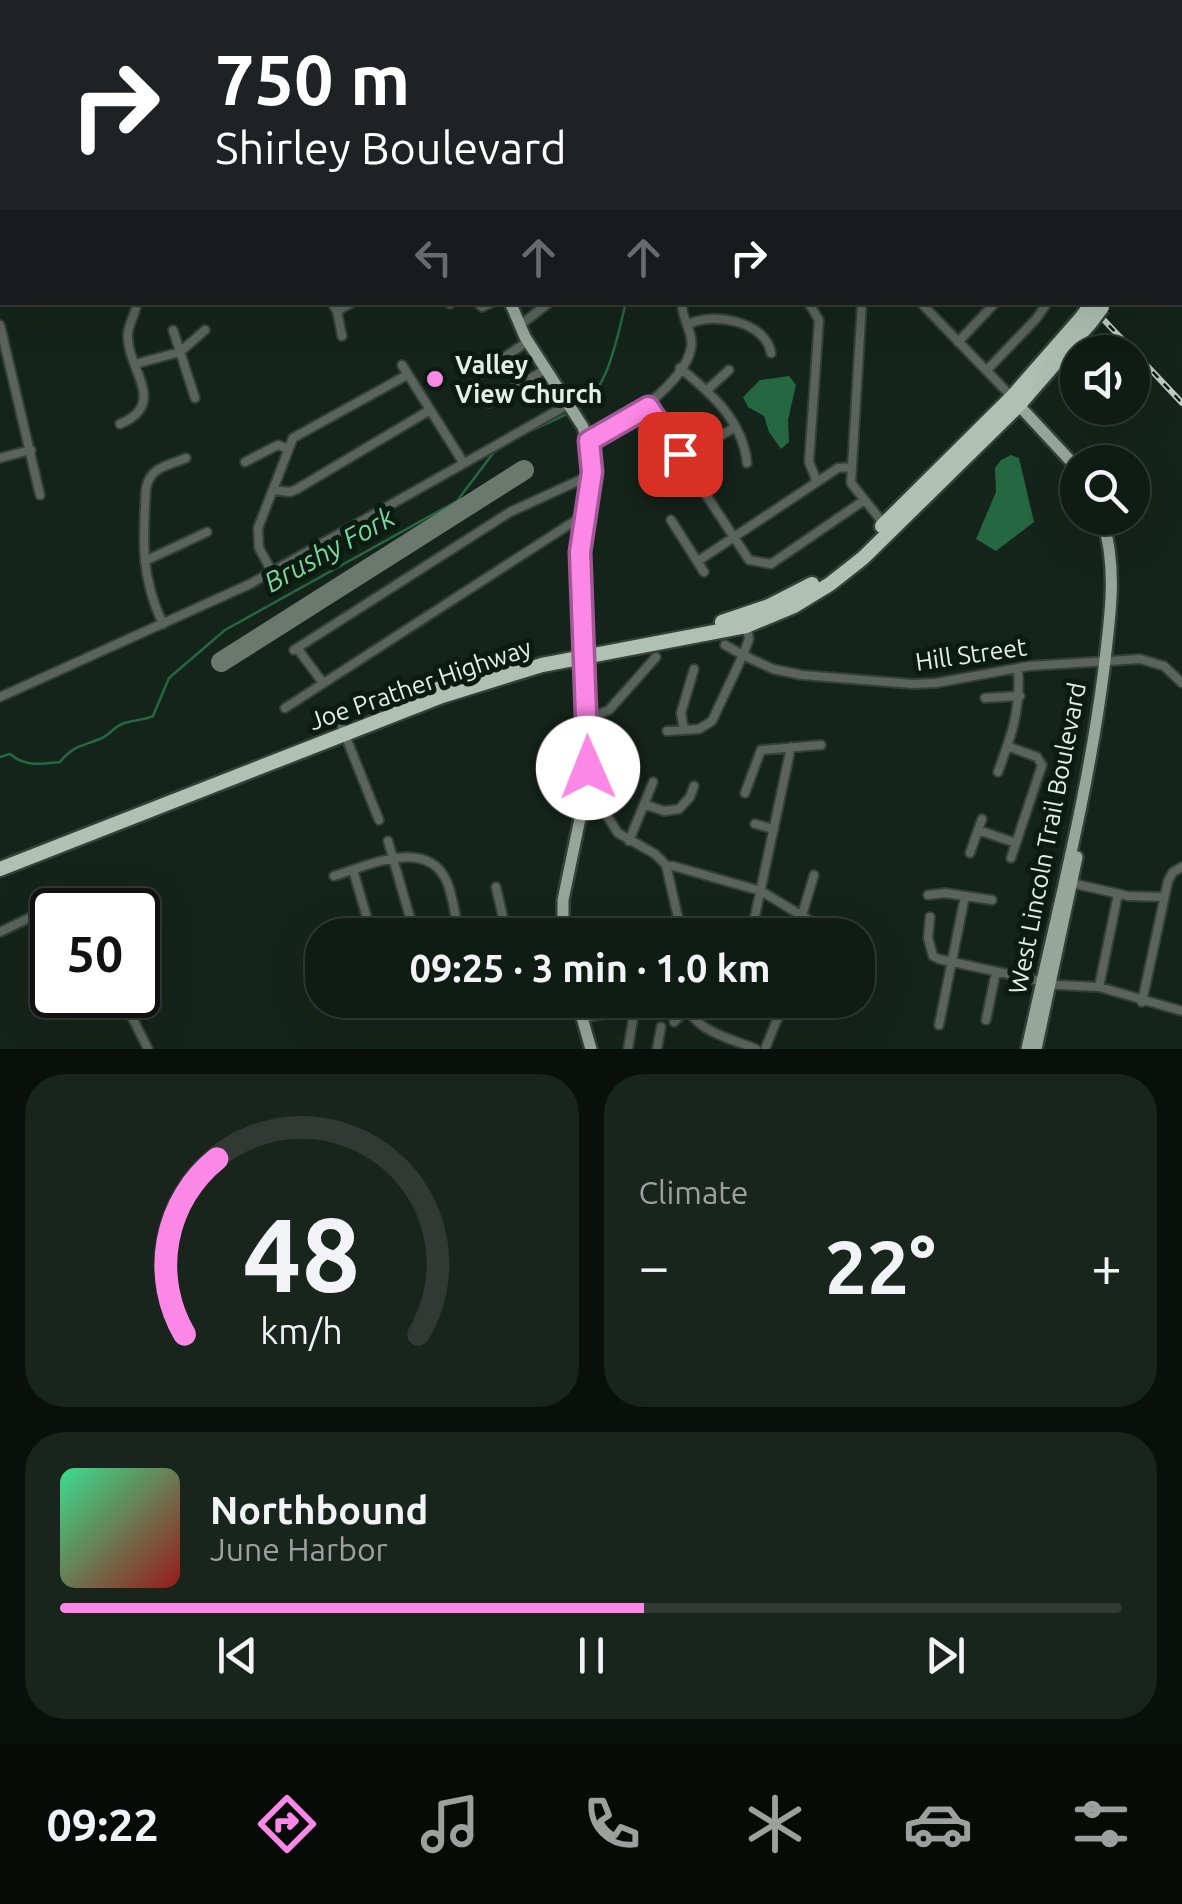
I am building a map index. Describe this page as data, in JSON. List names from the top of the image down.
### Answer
{
  "streets": {
    "highway": ["Joe Prather Highway"],
    "main road": ["West Lincoln Trail Boulevard"],
    "street": ["Hill Street"]
  },
  "crossings": [
    ["Hill Street", "West Lincoln Trail Boulevard"]
  ],
  "water": ["Brushy Fork"],
  "places": ["Valley View Church"],
  "page": {
    "turn": ["750 m", "Shirley Boulevard"],
    "limit": "50",
    "trip": "09:25 · 3 min · 1.0 km",
    "tile": "Climate",
    "heat": ["−", "22°", "+"],
    "song": ["Northbound", "June Harbor"],
    "tabs": "09:22",
    "gauge": ["48", "km/h"]
  }
}
